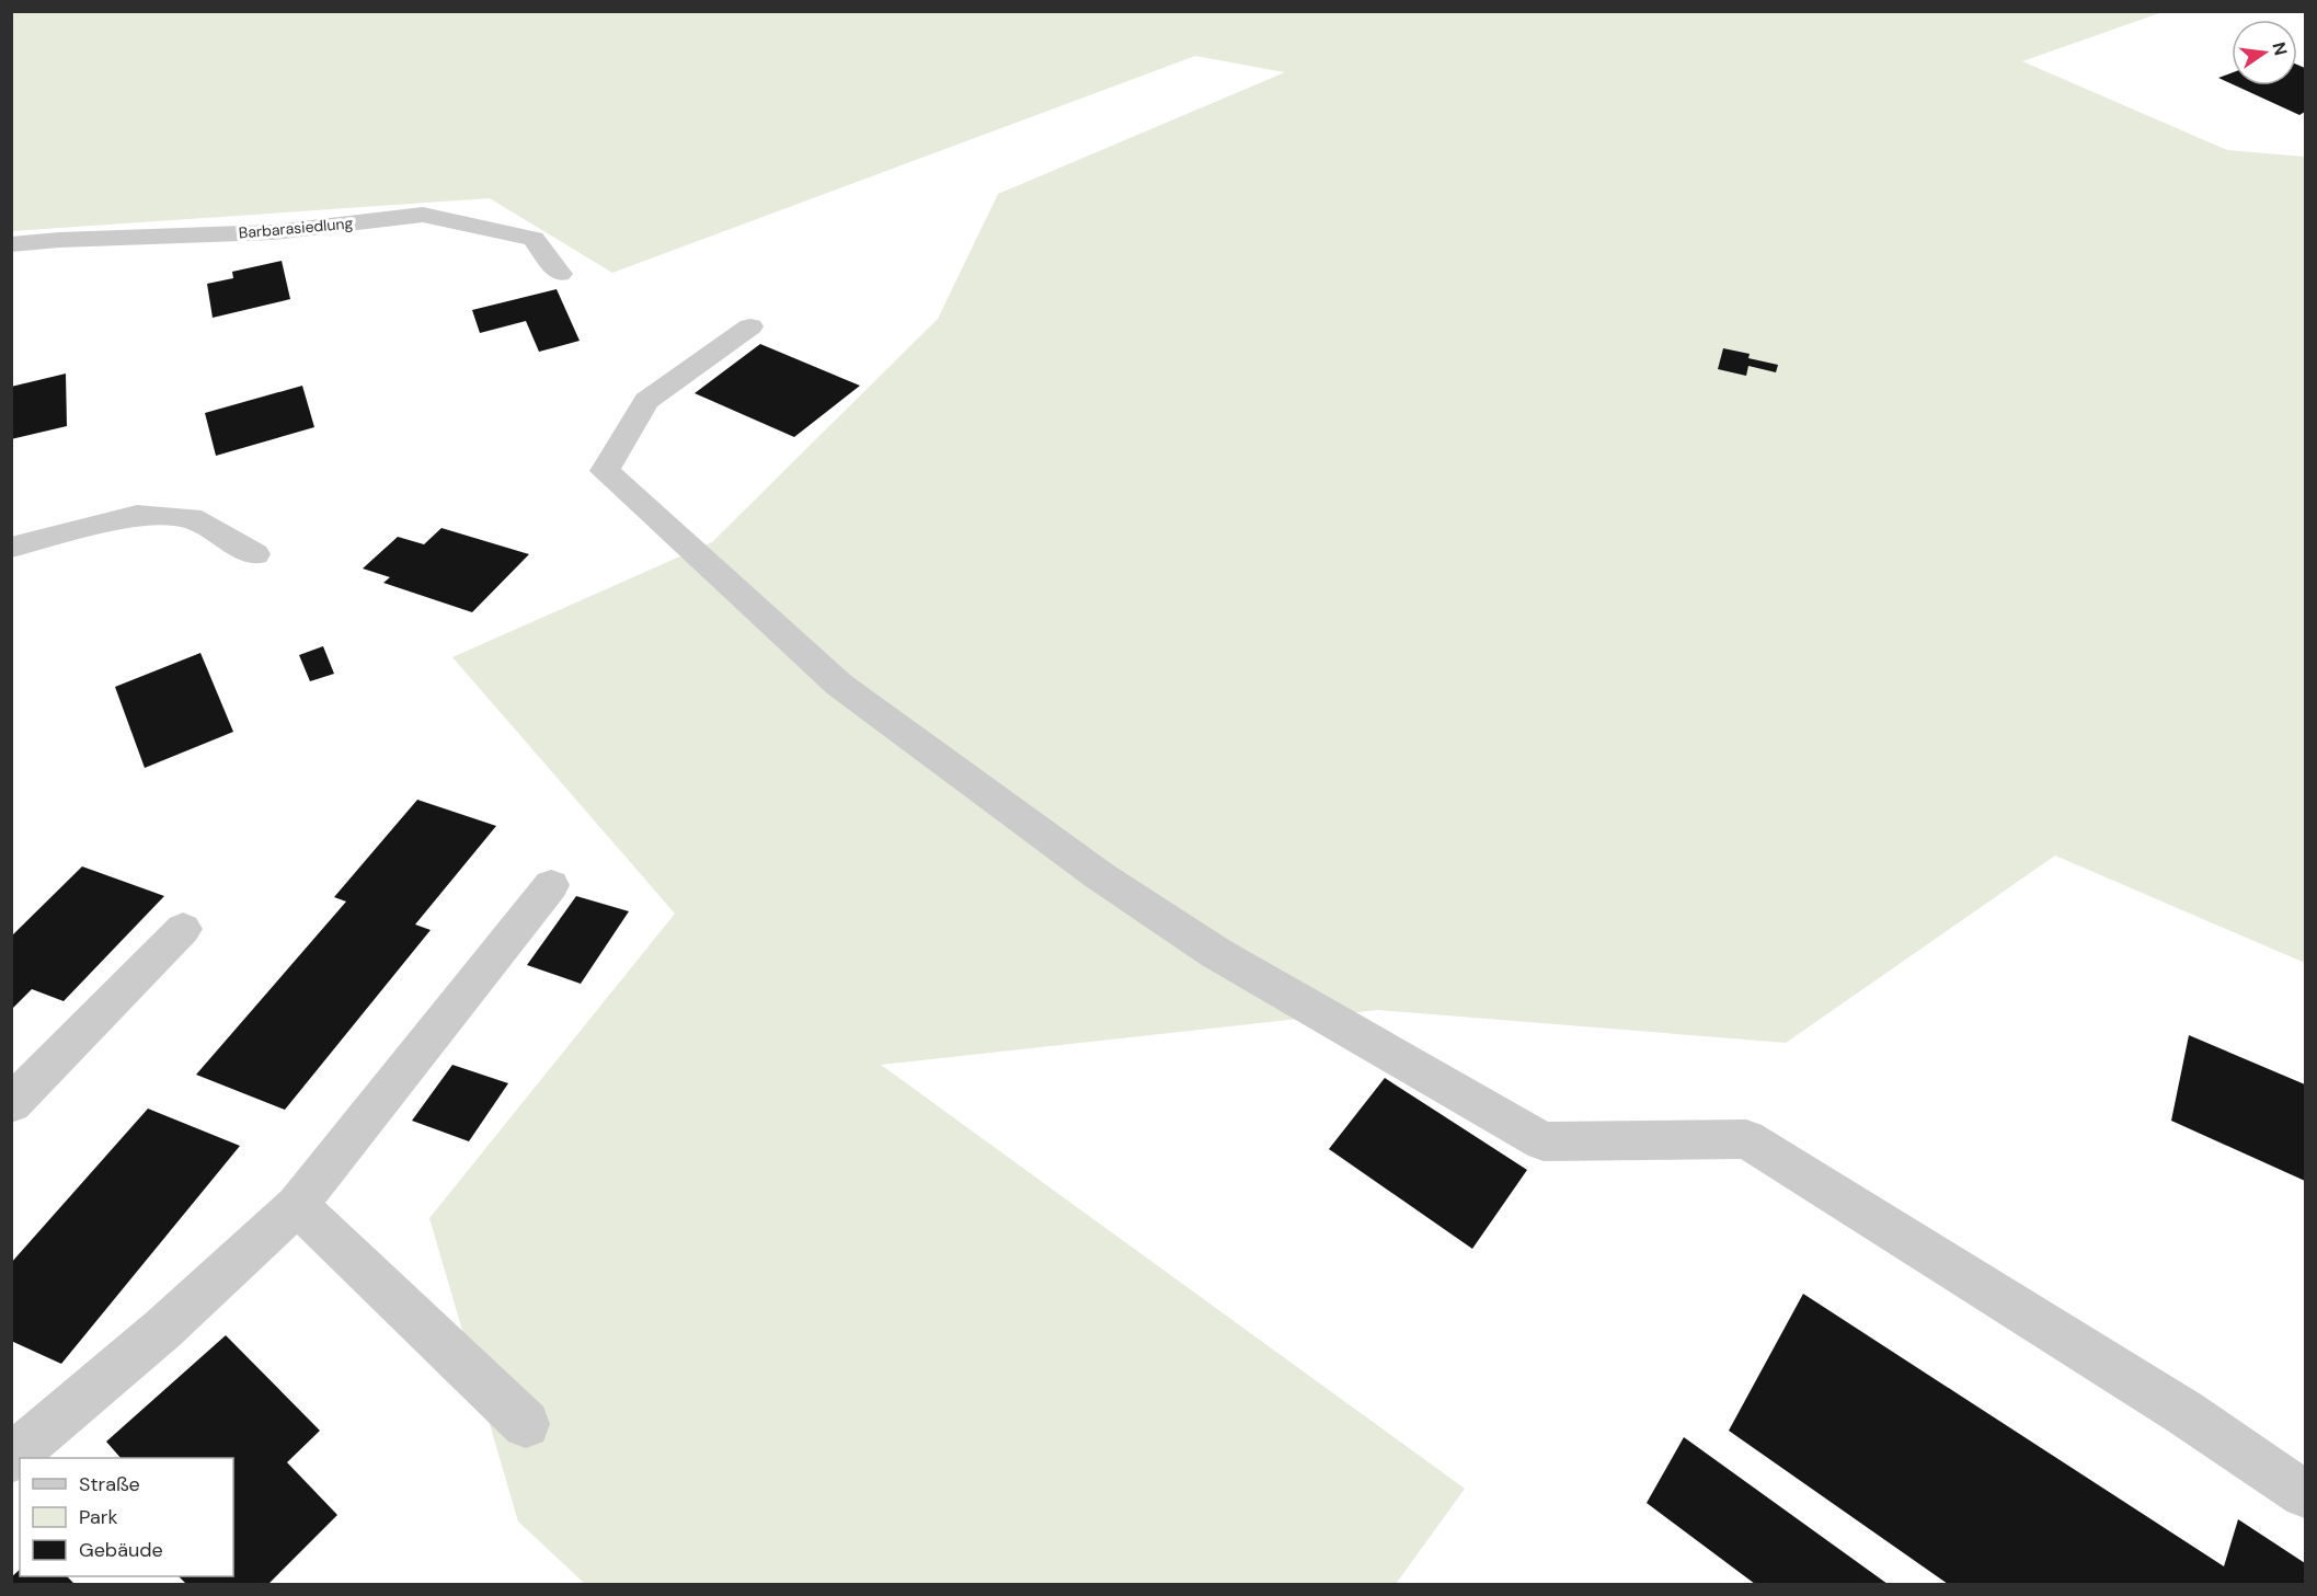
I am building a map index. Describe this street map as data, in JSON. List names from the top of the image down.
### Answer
{
  "streets": {
    "street": ["Barbarasiedlung"]
  },
  "legend": ["Straße", "Park", "Gebäude"],
  "north": "right"
}
